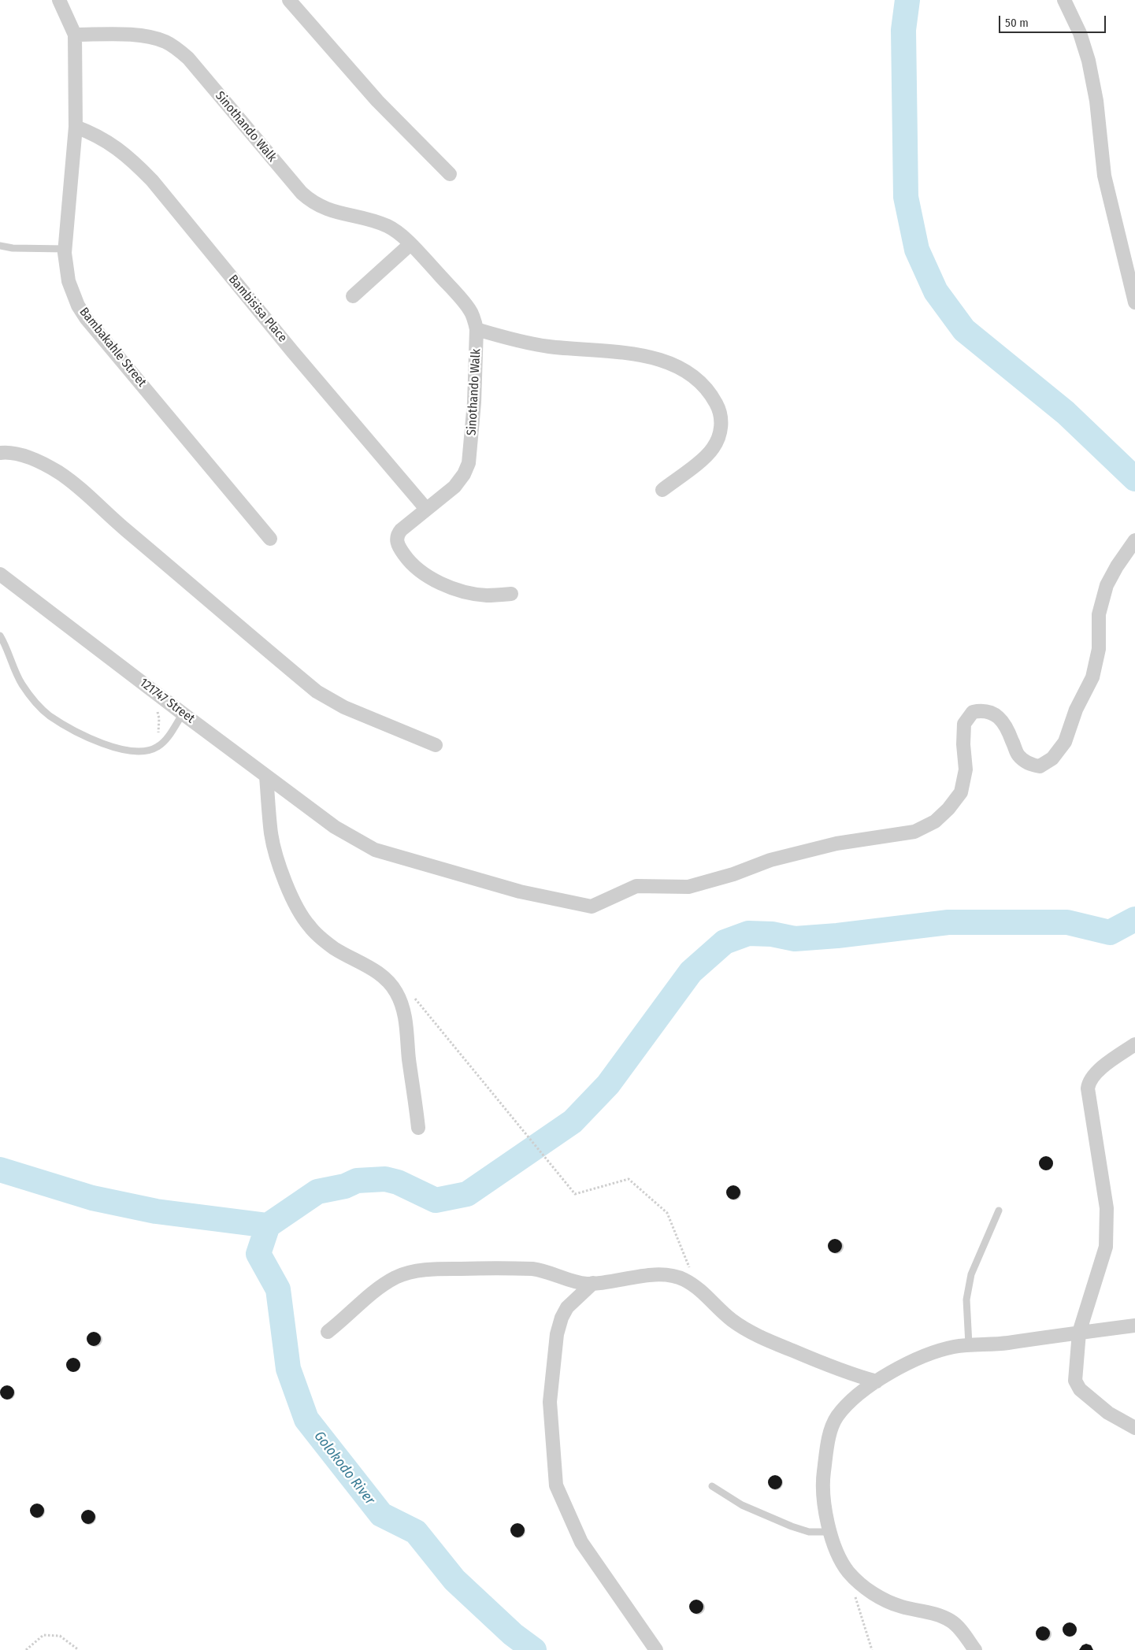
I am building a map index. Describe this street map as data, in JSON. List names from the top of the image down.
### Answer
{
  "streets": {
    "street": [
      "Sinothando Walk",
      "Bambisisa Place",
      "Bambakahle Street",
      "121747 Street"
    ]
  },
  "crossings": [
    ["Sinothando Walk", "Bambisisa Place"],
    ["Sinothando Walk", "Bambakahle Street"],
    ["Bambisisa Place", "Bambakahle Street"]
  ],
  "water": ["Golokodo River"],
  "scale_bar": "50 m"
}
